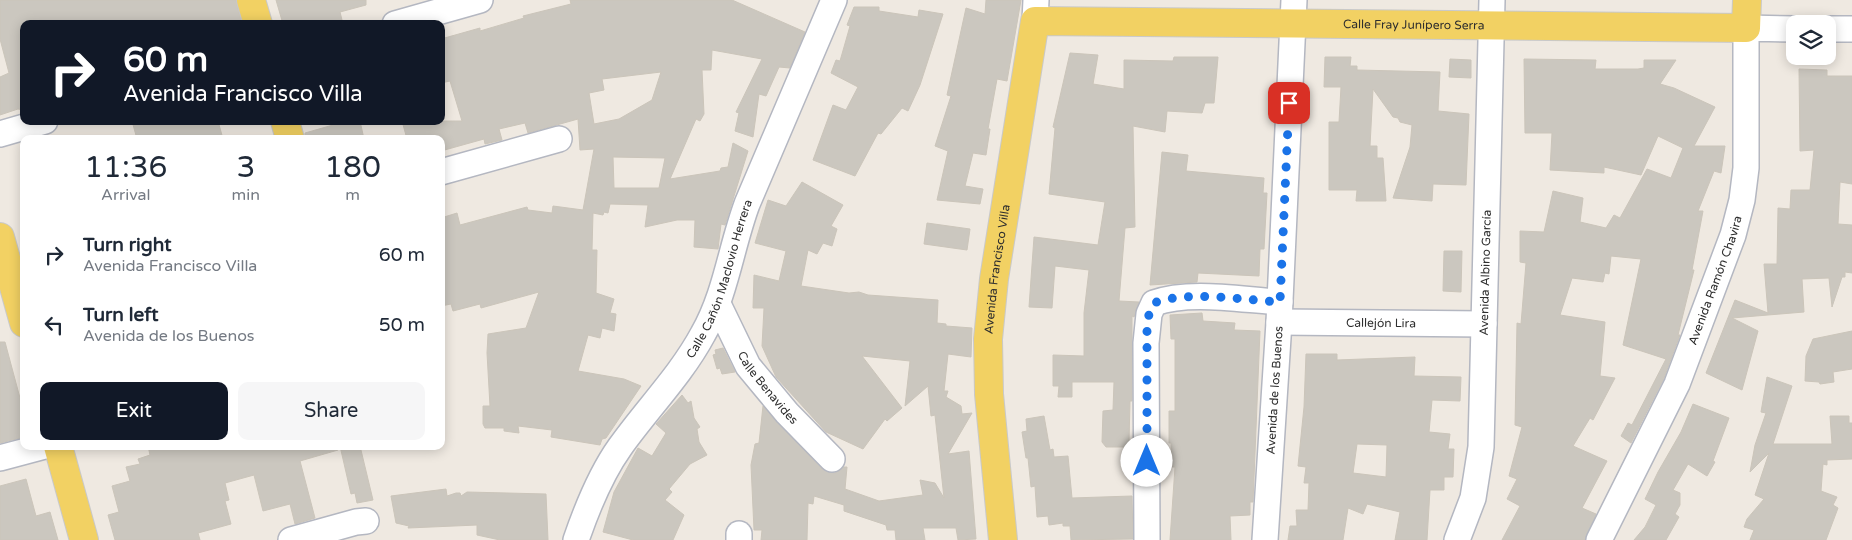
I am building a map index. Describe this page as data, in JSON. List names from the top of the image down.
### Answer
{
  "streets": {
    "main road": ["Calle Fray Junípero Serra", "Avenida Francisco Villa", "Avenida Ramón Chavira"],
    "street": [
      "Avenida Albino García",
      "Calle Cañón Maclovio Herrera",
      "Callejón Lira",
      "Calle Benavides",
      "Avenida de los Buenos"
    ]
  },
  "crossings": [
    ["Calle Fray Junípero Serra", "Avenida Francisco Villa"],
    ["Calle Fray Junípero Serra", "Avenida Albino García"],
    ["Calle Fray Junípero Serra", "Avenida Ramón Chavira"],
    ["Calle Fray Junípero Serra", "Avenida de los Buenos"],
    ["Avenida Albino García", "Callejón Lira"],
    ["Calle Cañón Maclovio Herrera", "Calle Benavides"],
    ["Callejón Lira", "Avenida de los Buenos"]
  ],
  "page": {
    "turn": ["60 m", "Avenida Francisco Villa"],
    "eta": [
      "11:36",
      "Arrival",
      "3",
      "min",
      "180",
      "m"
    ],
    "list": [
      {
        "name": "Turn right",
        "note": "Avenida Francisco Villa",
        "value": "60 m"
      },
      {
        "name": "Turn left",
        "note": "Avenida de los Buenos",
        "value": "50 m"
      }
    ],
    "buttons": ["Exit", "Share"]
  }
}
